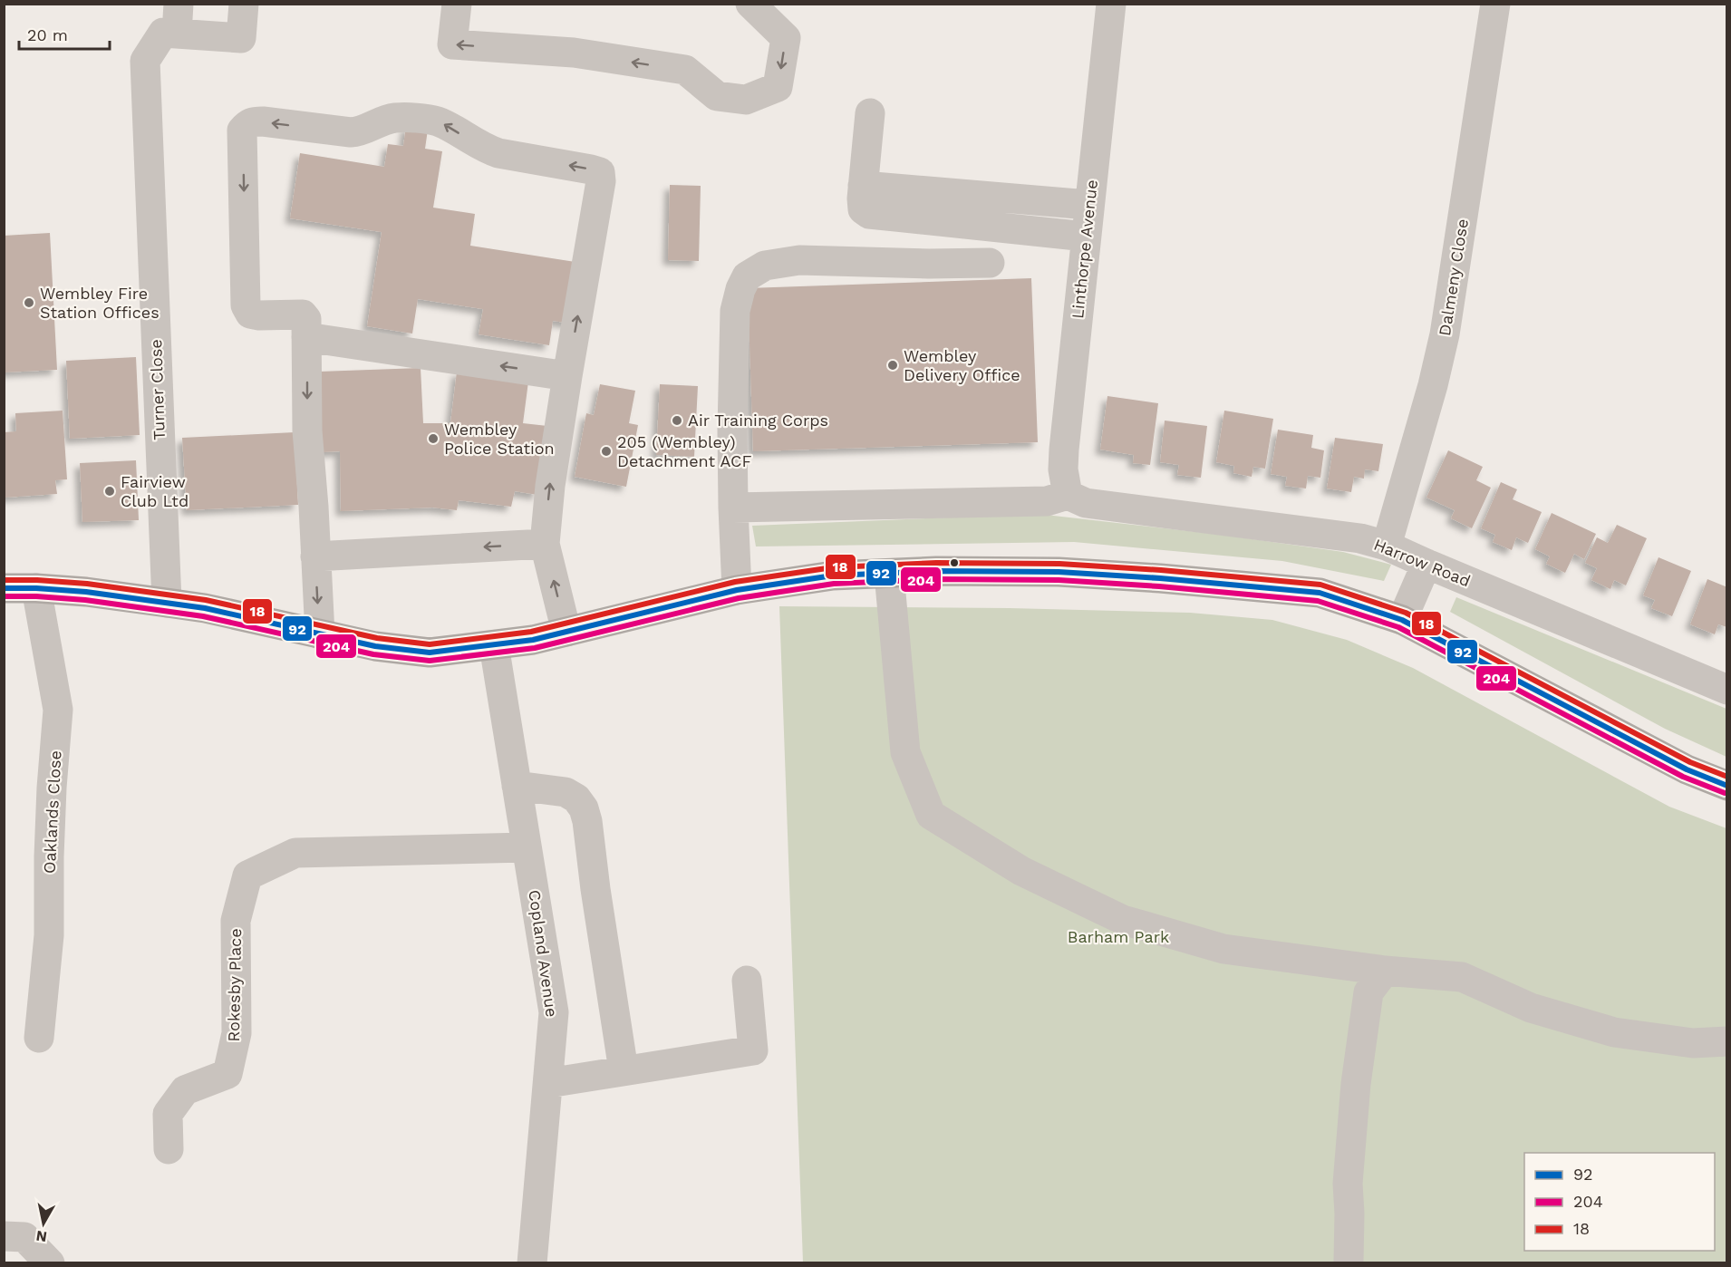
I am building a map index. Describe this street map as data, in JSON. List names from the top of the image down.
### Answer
{
  "streets": {
    "street": [
      "Linthorpe Avenue",
      "Dalmeny Close",
      "Turner Close",
      "Harrow Road",
      "Oaklands Close",
      "Copland Avenue",
      "Rokesby Place"
    ]
  },
  "crossings": [
    ["Linthorpe Avenue", "Harrow Road"],
    ["Dalmeny Close", "Harrow Road"],
    ["Copland Avenue", "Rokesby Place"]
  ],
  "parks": ["Barham Park"],
  "places": [
    "Wembley Fire Station Offices",
    "Wembley Delivery Office",
    "Air Training Corps",
    "Wembley Police Station",
    "205 (Wembley) Detachment ACF",
    "Fairview Club Ltd"
  ],
  "lines": ["transit line 18", "transit line 92", "transit line 204"],
  "legend": ["92", "204", "18"],
  "scale_bar": "20 m",
  "north": "bottom"
}
